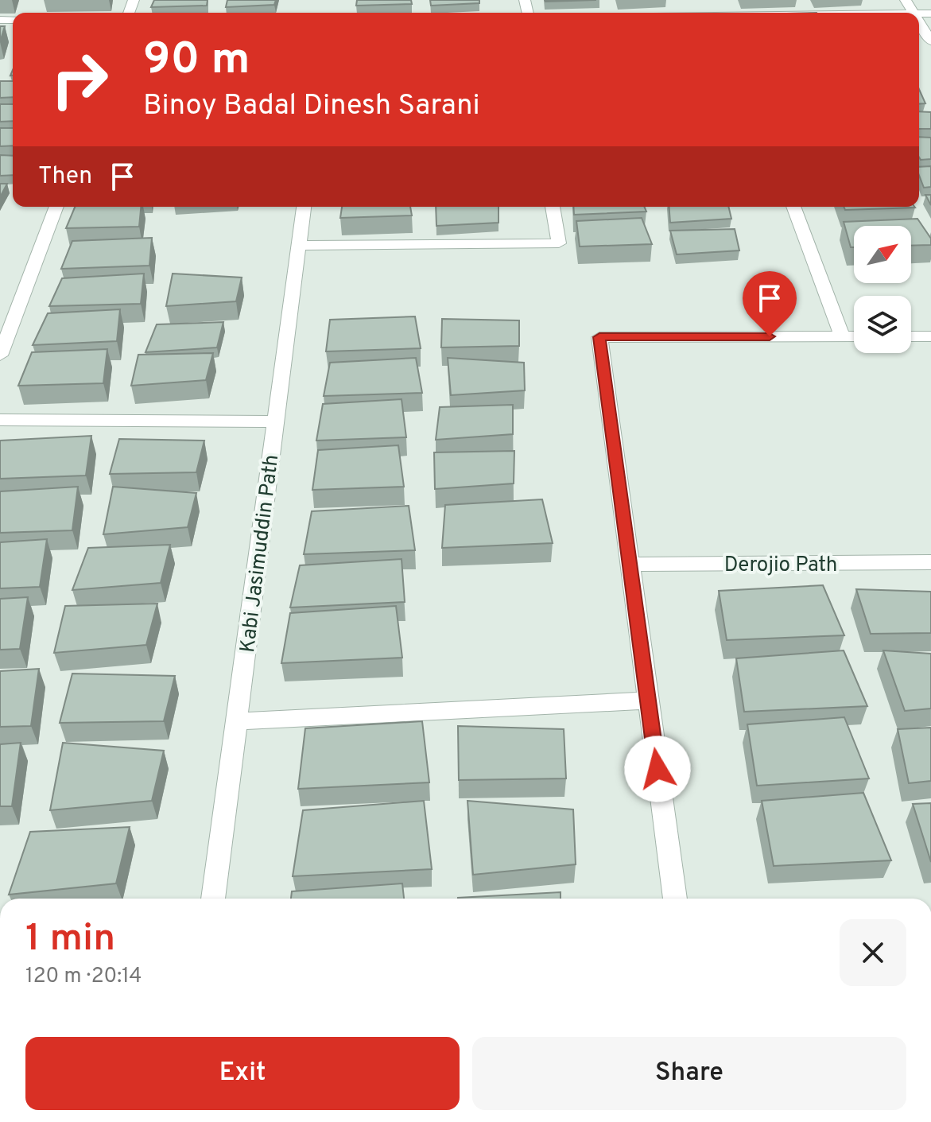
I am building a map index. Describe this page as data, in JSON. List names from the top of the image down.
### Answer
{
  "streets": {
    "street": ["Kabi Jasimuddin Path", "Derojio Path"]
  },
  "north": "top right",
  "page": {
    "turn": ["90 m", "Binoy Badal Dinesh Sarani"],
    "then": "Then",
    "heading": ["1 min", "120 m · 20:14"],
    "buttons": ["Exit", "Share"]
  }
}
